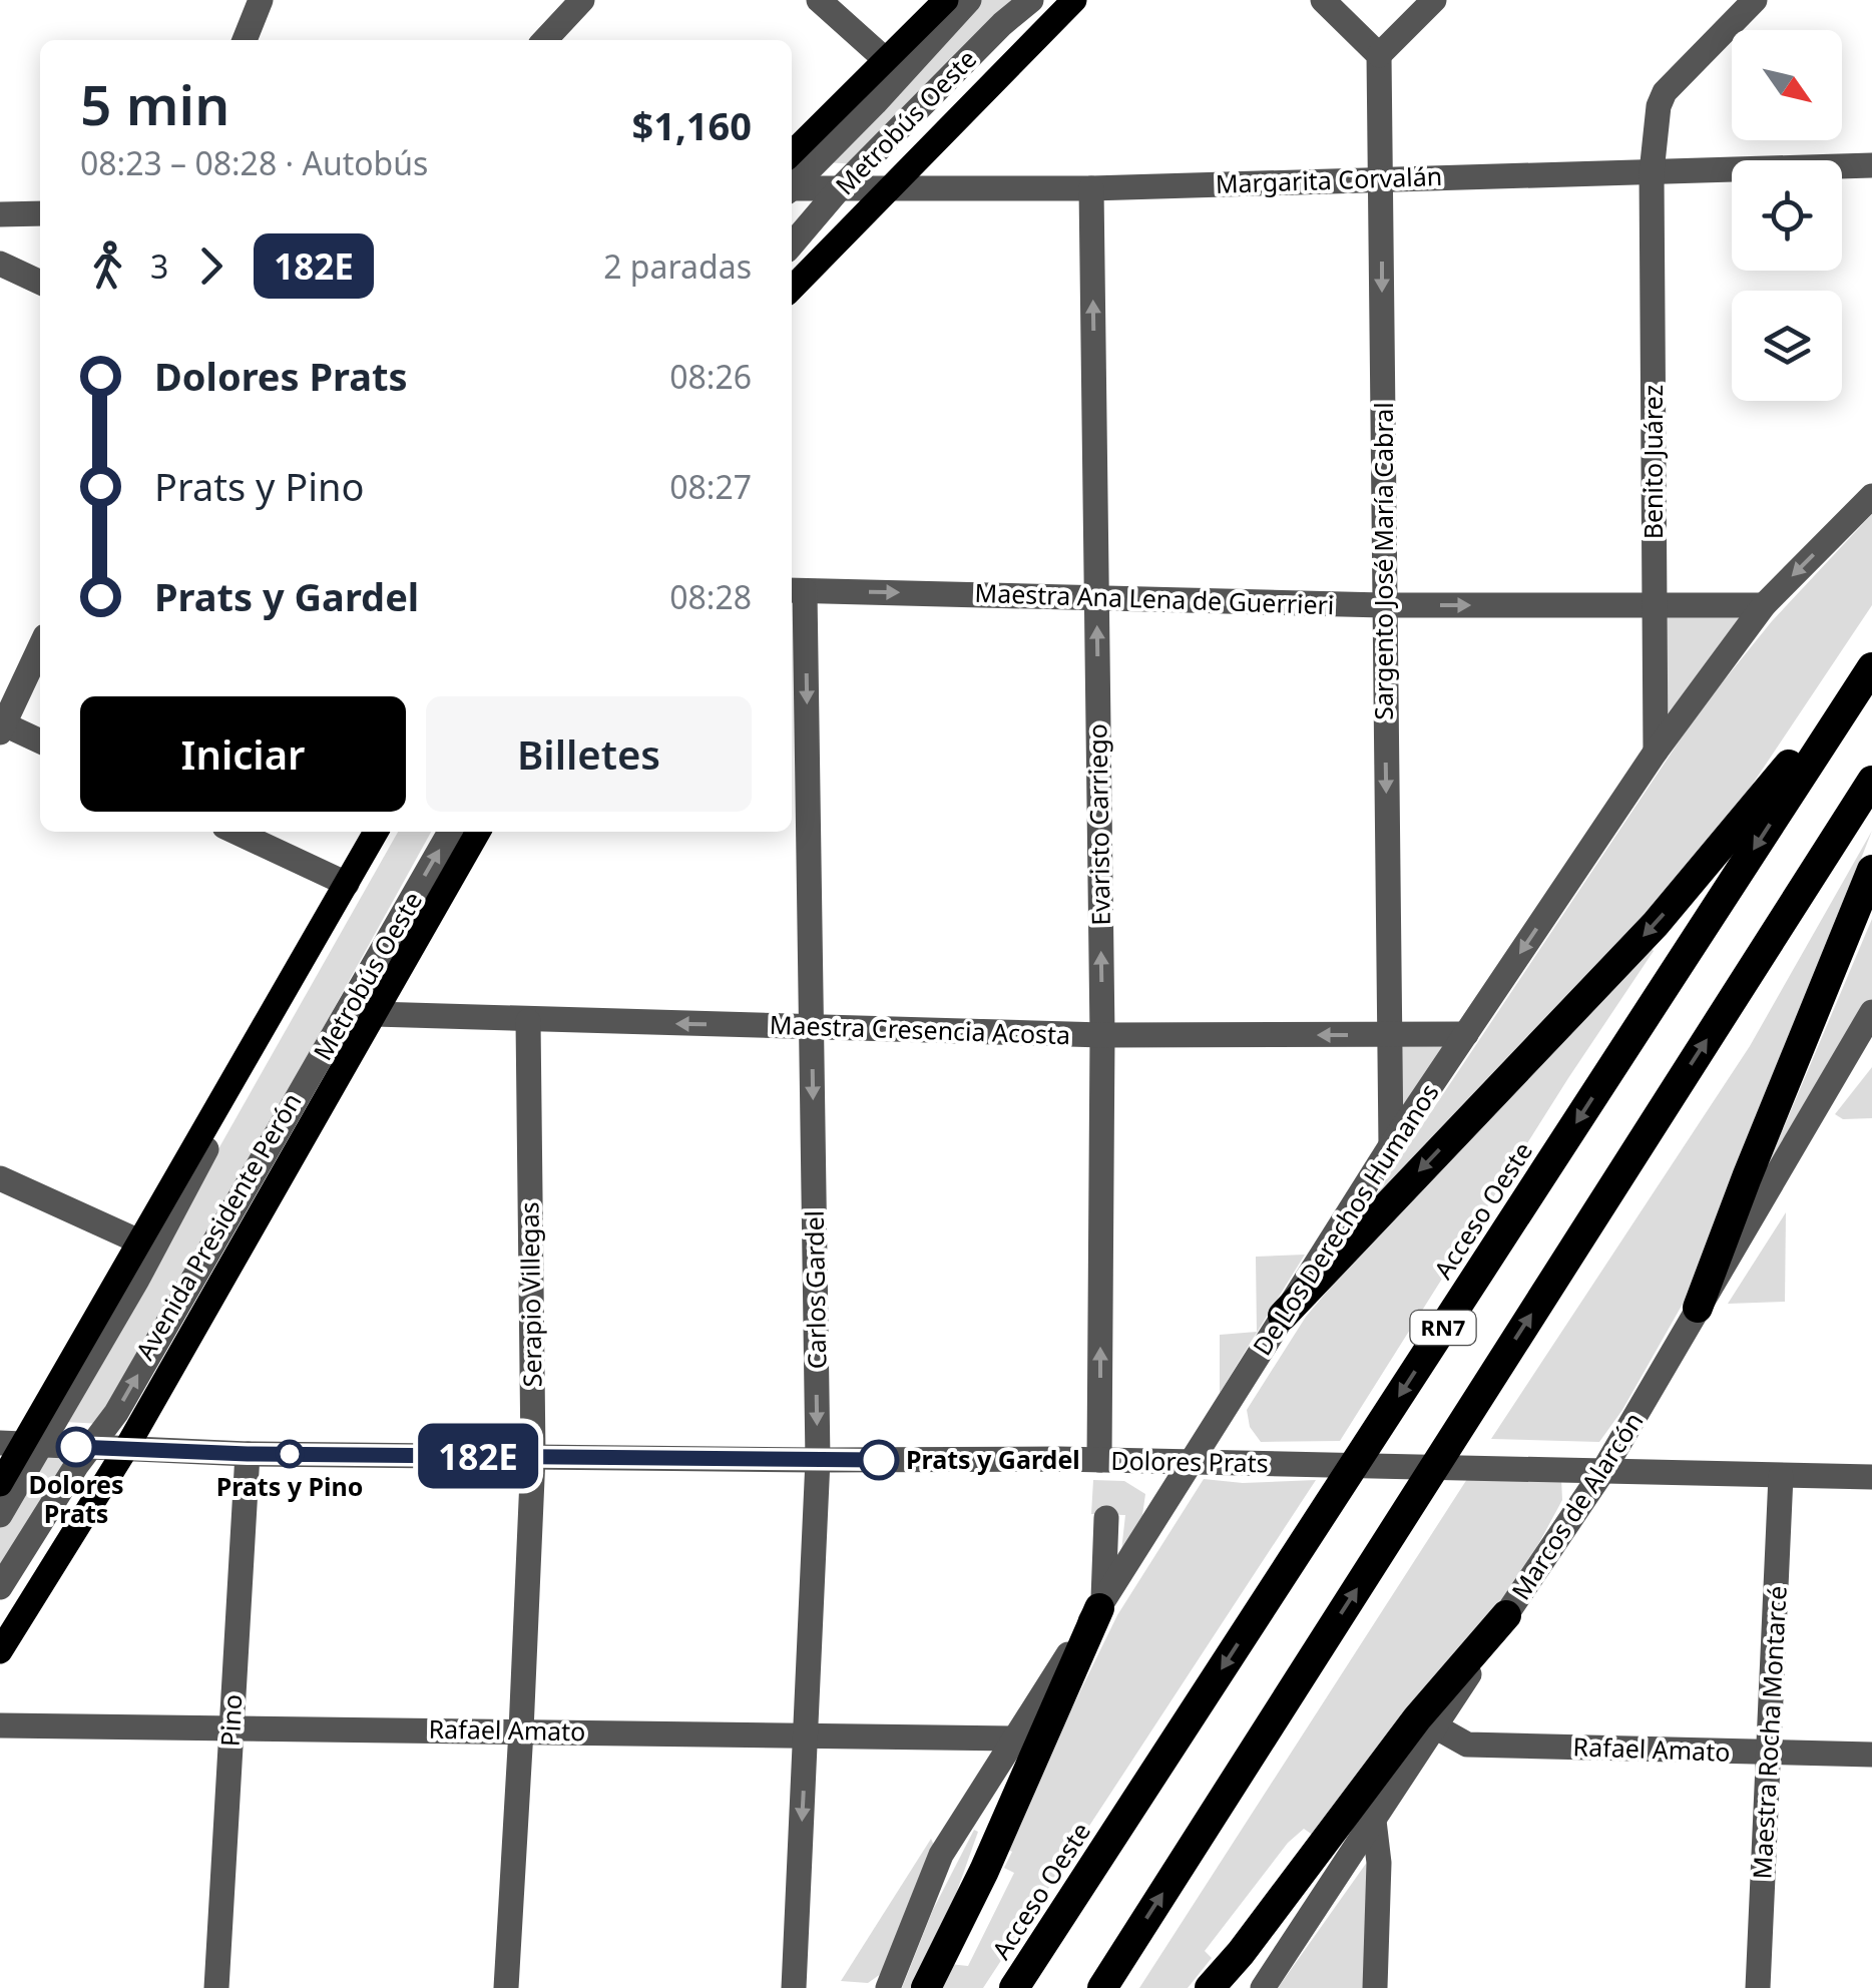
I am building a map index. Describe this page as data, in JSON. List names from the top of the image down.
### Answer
{
  "streets": {
    "highway": ["Acceso Oeste", "RN7"],
    "main road": ["Avenida Presidente Perón"],
    "street": [
      "Metrobús Oeste",
      "Margarita Corvalán",
      "Benito Juárez",
      "Sargento José María Cabral",
      "Maestra Ana Lena de Guerrieri",
      "Evaristo Carriego",
      "Maestra Cresencia Acosta",
      "De Los Derechos Humanos",
      "Carlos Gardel",
      "Serapio Villegas",
      "Dolores Prats",
      "Marcos de Alarcón",
      "Pino",
      "Rafael Amato",
      "Maestra Rocha Montarcé"
    ]
  },
  "crossings": [
    ["Metrobús Oeste", "Margarita Corvalán"],
    ["Metrobús Oeste", "Dolores Prats"],
    ["Margarita Corvalán", "Benito Juárez"],
    ["Margarita Corvalán", "Sargento José María Cabral"],
    ["Margarita Corvalán", "Evaristo Carriego"],
    ["Benito Juárez", "Maestra Ana Lena de Guerrieri"],
    ["Benito Juárez", "De Los Derechos Humanos"],
    ["Sargento José María Cabral", "Maestra Ana Lena de Guerrieri"],
    ["Sargento José María Cabral", "Maestra Cresencia Acosta"],
    ["Sargento José María Cabral", "De Los Derechos Humanos"],
    ["Maestra Ana Lena de Guerrieri", "Evaristo Carriego"],
    ["Maestra Ana Lena de Guerrieri", "De Los Derechos Humanos"],
    ["Maestra Ana Lena de Guerrieri", "Carlos Gardel"],
    ["Evaristo Carriego", "Maestra Cresencia Acosta"],
    ["Evaristo Carriego", "Dolores Prats"],
    ["Maestra Cresencia Acosta", "De Los Derechos Humanos"],
    ["Maestra Cresencia Acosta", "Avenida Presidente Perón"],
    ["Maestra Cresencia Acosta", "Carlos Gardel"],
    ["Maestra Cresencia Acosta", "Serapio Villegas"],
    ["De Los Derechos Humanos", "Dolores Prats"],
    ["De Los Derechos Humanos", "Rafael Amato"],
    ["Avenida Presidente Perón", "Dolores Prats"],
    ["Carlos Gardel", "Dolores Prats"],
    ["Carlos Gardel", "Rafael Amato"],
    ["Serapio Villegas", "Dolores Prats"],
    ["Serapio Villegas", "Rafael Amato"],
    ["Dolores Prats", "Marcos de Alarcón"],
    ["Dolores Prats", "Pino"],
    ["Dolores Prats", "Maestra Rocha Montarcé"],
    ["Marcos de Alarcón", "Rafael Amato"],
    ["Pino", "Rafael Amato"],
    ["Rafael Amato", "Maestra Rocha Montarcé"]
  ],
  "one_way": [
    "Sargento José María Cabral",
    "Maestra Ana Lena de Guerrieri",
    "Evaristo Carriego",
    "Maestra Cresencia Acosta",
    "Carlos Gardel"
  ],
  "places": ["Dolores Prats", "Prats y Pino", "Prats y Gardel"],
  "lines": ["bus line 182E"],
  "north": "bottom right",
  "page": {
    "on_map": "182E",
    "heading": ["5 min", "08:23 – 08:28 · Autobús", "$1,160"],
    "legs": ["3", "182E", "2 paradas"],
    "list": [
      {
        "name": "Dolores Prats",
        "value": "08:26"
      },
      {
        "name": "Prats y Pino",
        "value": "08:27"
      },
      {
        "name": "Prats y Gardel",
        "value": "08:28"
      }
    ],
    "buttons": ["Iniciar", "Billetes"]
  }
}
